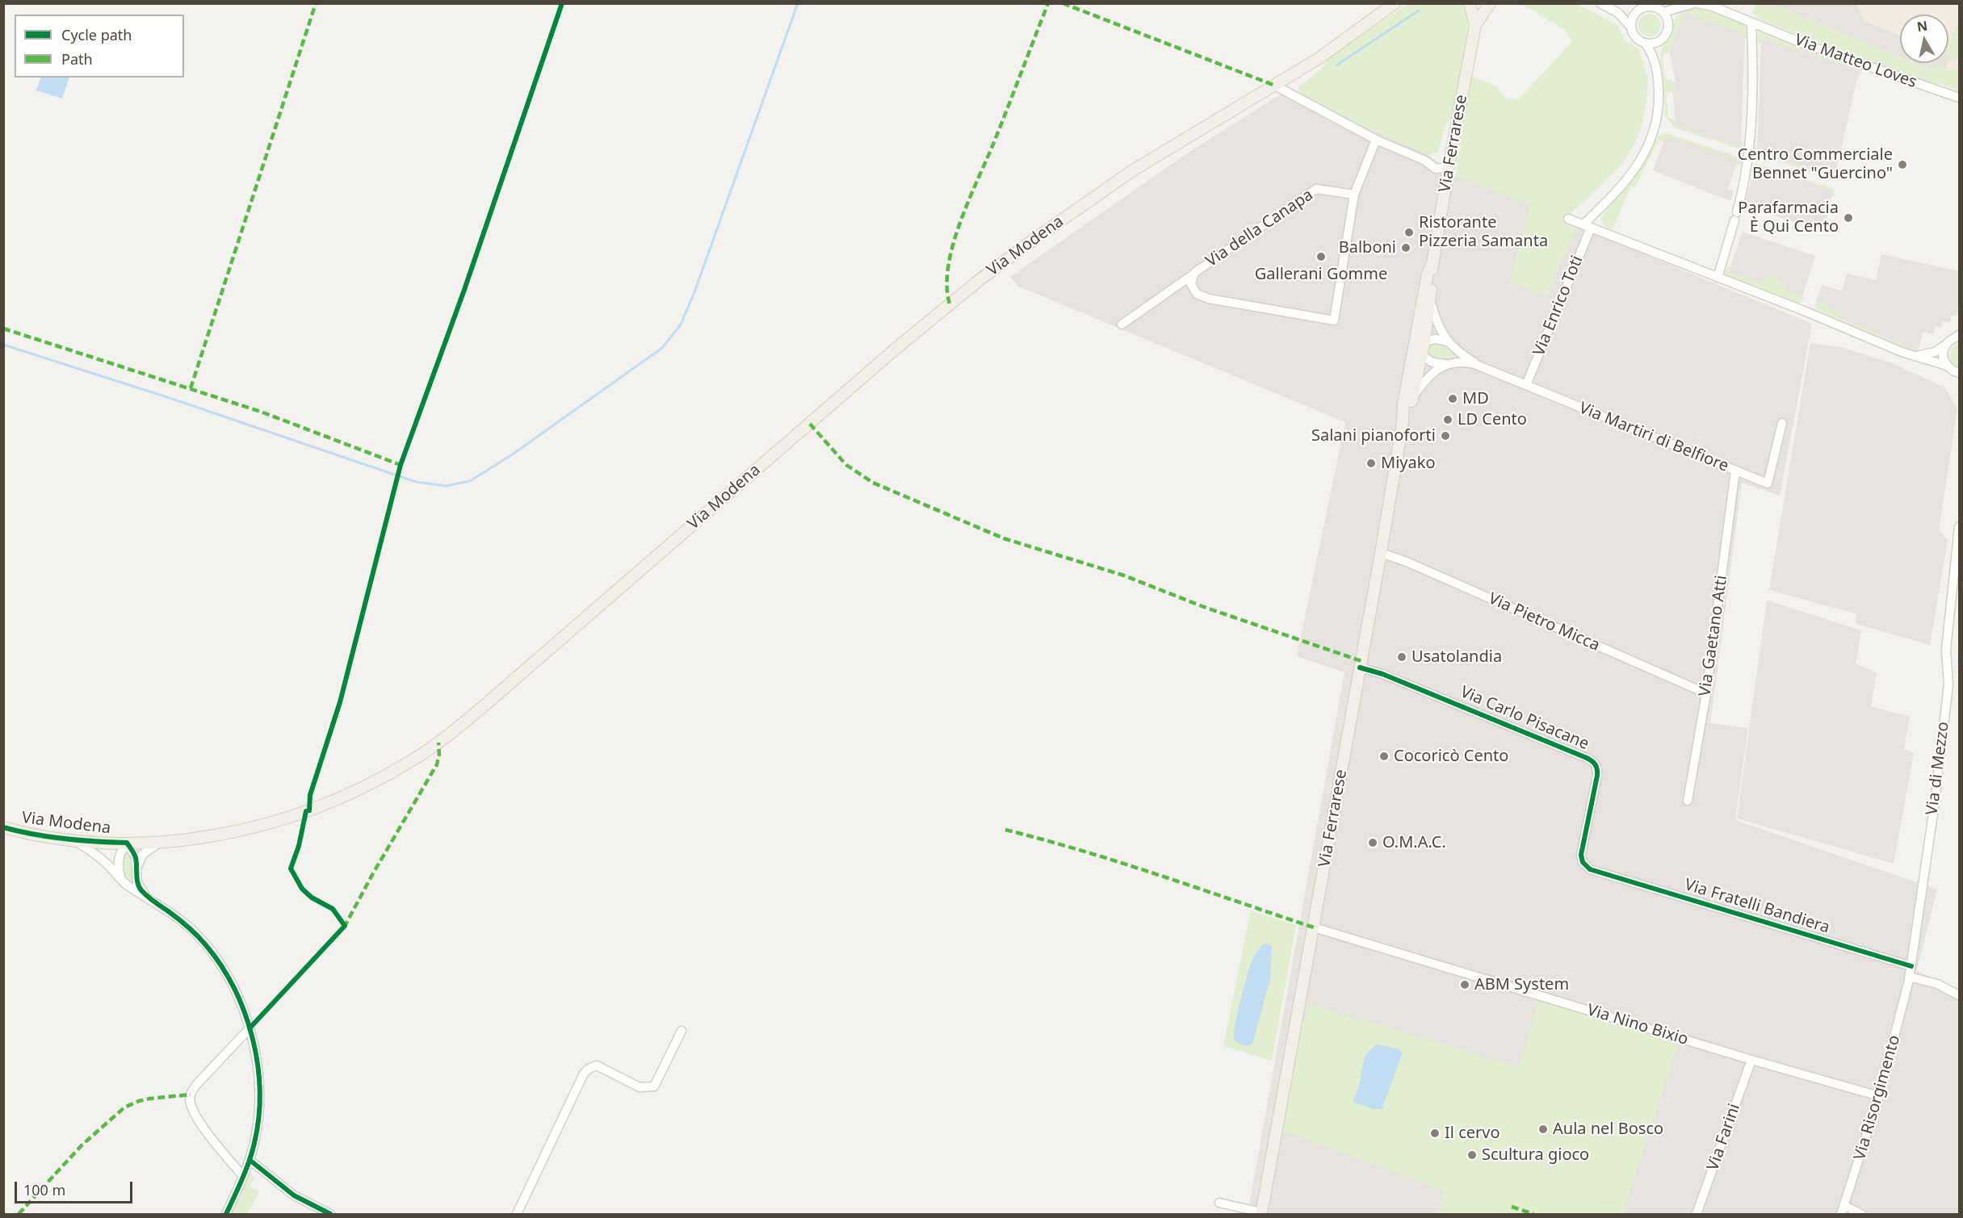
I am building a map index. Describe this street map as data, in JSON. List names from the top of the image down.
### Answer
{
  "streets": {
    "main road": ["Via Ferrarese", "Via Modena"],
    "street": [
      "Via Matteo Loves",
      "Via della Canapa",
      "Via Enrico Toti",
      "Via Martiri di Belfiore",
      "Via Pietro Micca",
      "Via Gaetano Atti",
      "Via Carlo Pisacane",
      "Via di Mezzo",
      "Via Fratelli Bandiera",
      "Via Nino Bixio",
      "Via Risorgimento",
      "Via Farini"
    ]
  },
  "crossings": [
    ["Via Matteo Loves", "Via Enrico Toti"],
    ["Via Ferrarese", "Via Martiri di Belfiore"],
    ["Via Ferrarese", "Via Pietro Micca"],
    ["Via Ferrarese", "Via Carlo Pisacane"],
    ["Via Ferrarese", "Via Nino Bixio"],
    ["Via Enrico Toti", "Via Martiri di Belfiore"],
    ["Via Martiri di Belfiore", "Via Gaetano Atti"],
    ["Via Pietro Micca", "Via Gaetano Atti"],
    ["Via Carlo Pisacane", "Via Fratelli Bandiera"],
    ["Via di Mezzo", "Via Fratelli Bandiera"],
    ["Via di Mezzo", "Via Risorgimento"],
    ["Via Nino Bixio", "Via Risorgimento"],
    ["Via Nino Bixio", "Via Farini"]
  ],
  "places": [
    "Centro Commerciale Bennet \"Guercino\"",
    "Parafarmacia È Qui Cento",
    "Ristorante Pizzeria Samanta",
    "Balboni",
    "Gallerani Gomme",
    "MD",
    "LD Cento",
    "Salani pianoforti",
    "Miyako",
    "Usatolandia",
    "Cocoricò Cento",
    "O.M.A.C.",
    "ABM System",
    "Aula nel Bosco",
    "Il cervo",
    "Scultura gioco"
  ],
  "legend": ["Cycle path", "Path"],
  "scale_bar": "100 m",
  "north": "top"
}
